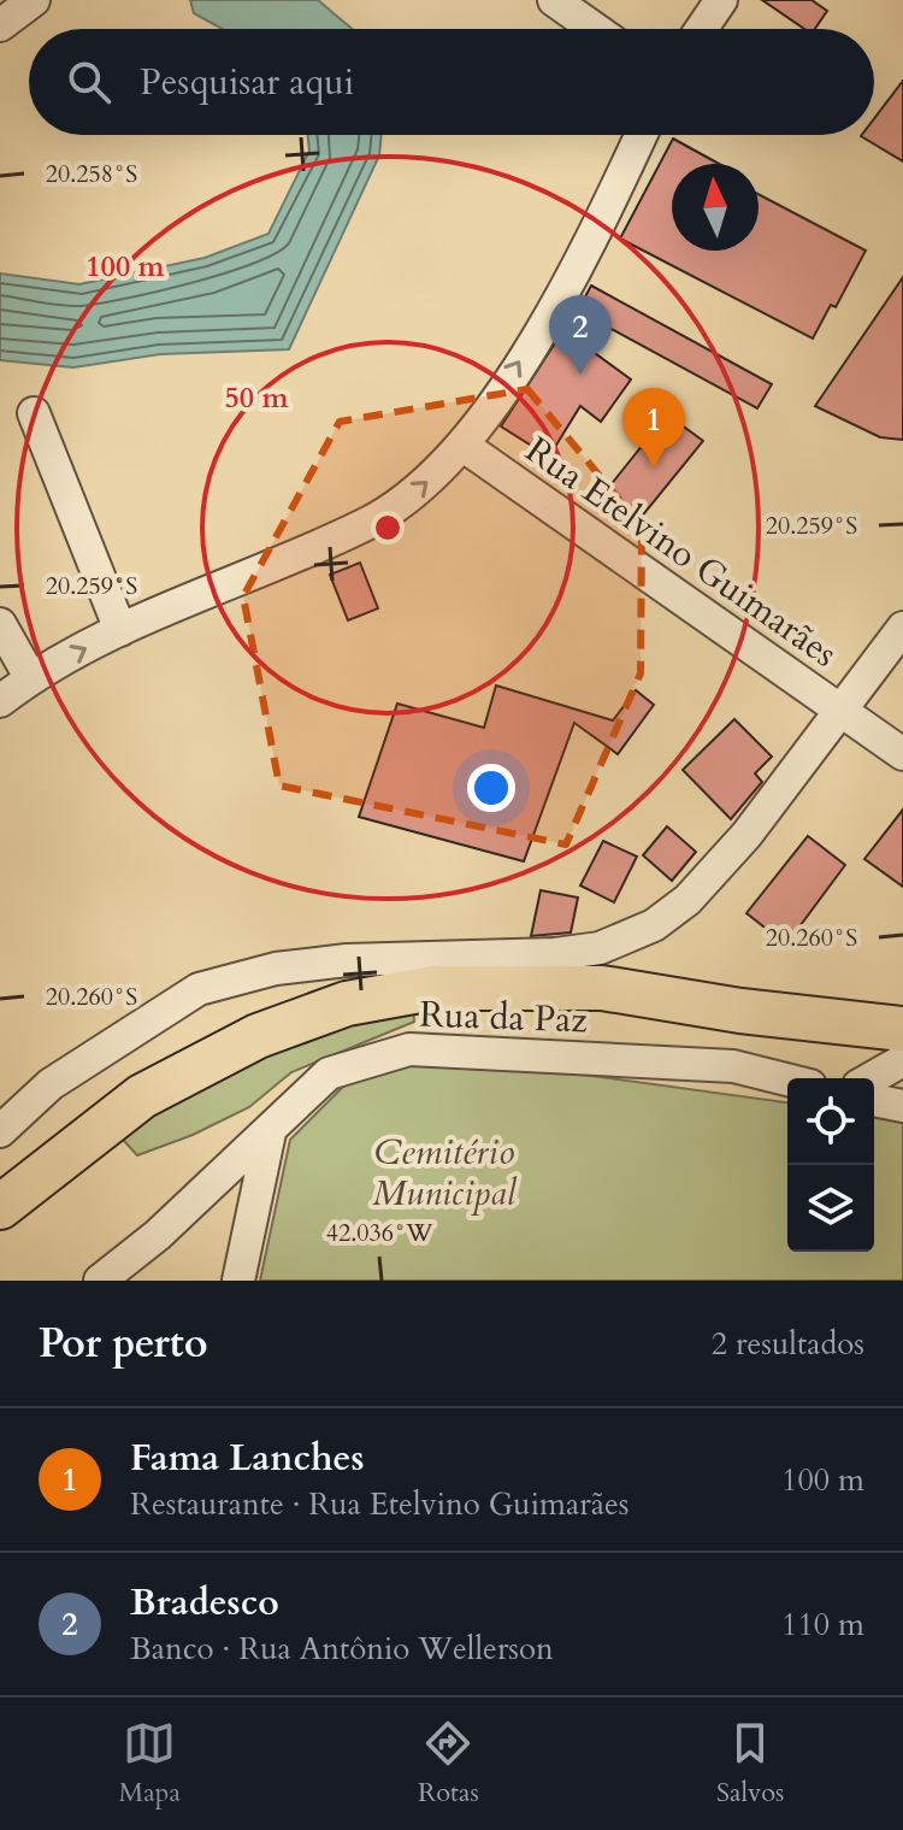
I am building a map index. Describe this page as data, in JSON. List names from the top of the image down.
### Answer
{
  "streets": {
    "street": ["Rua Etelvino Guimarães", "Rua da Paz"]
  },
  "parks": ["Cemitério Municipal"],
  "north": "top",
  "page": {
    "search": "Pesquisar aqui",
    "pins": ["2", "1"],
    "heading": ["Por perto", "2 resultados"],
    "list": [
      {
        "mark": "1",
        "name": "Fama Lanches",
        "note": "Restaurante · Rua Etelvino Guimarães",
        "value": "100 m"
      },
      {
        "mark": "2",
        "name": "Bradesco",
        "note": "Banco · Rua Antônio Wellerson",
        "value": "110 m"
      }
    ],
    "nav": ["Mapa", "Rotas", "Salvos"]
  },
  "coordinates": [
    "20.258°S",
    "20.259°S",
    "20.260°S",
    "42.036°W"
  ],
  "rings": ["100 m", "50 m"]
}
